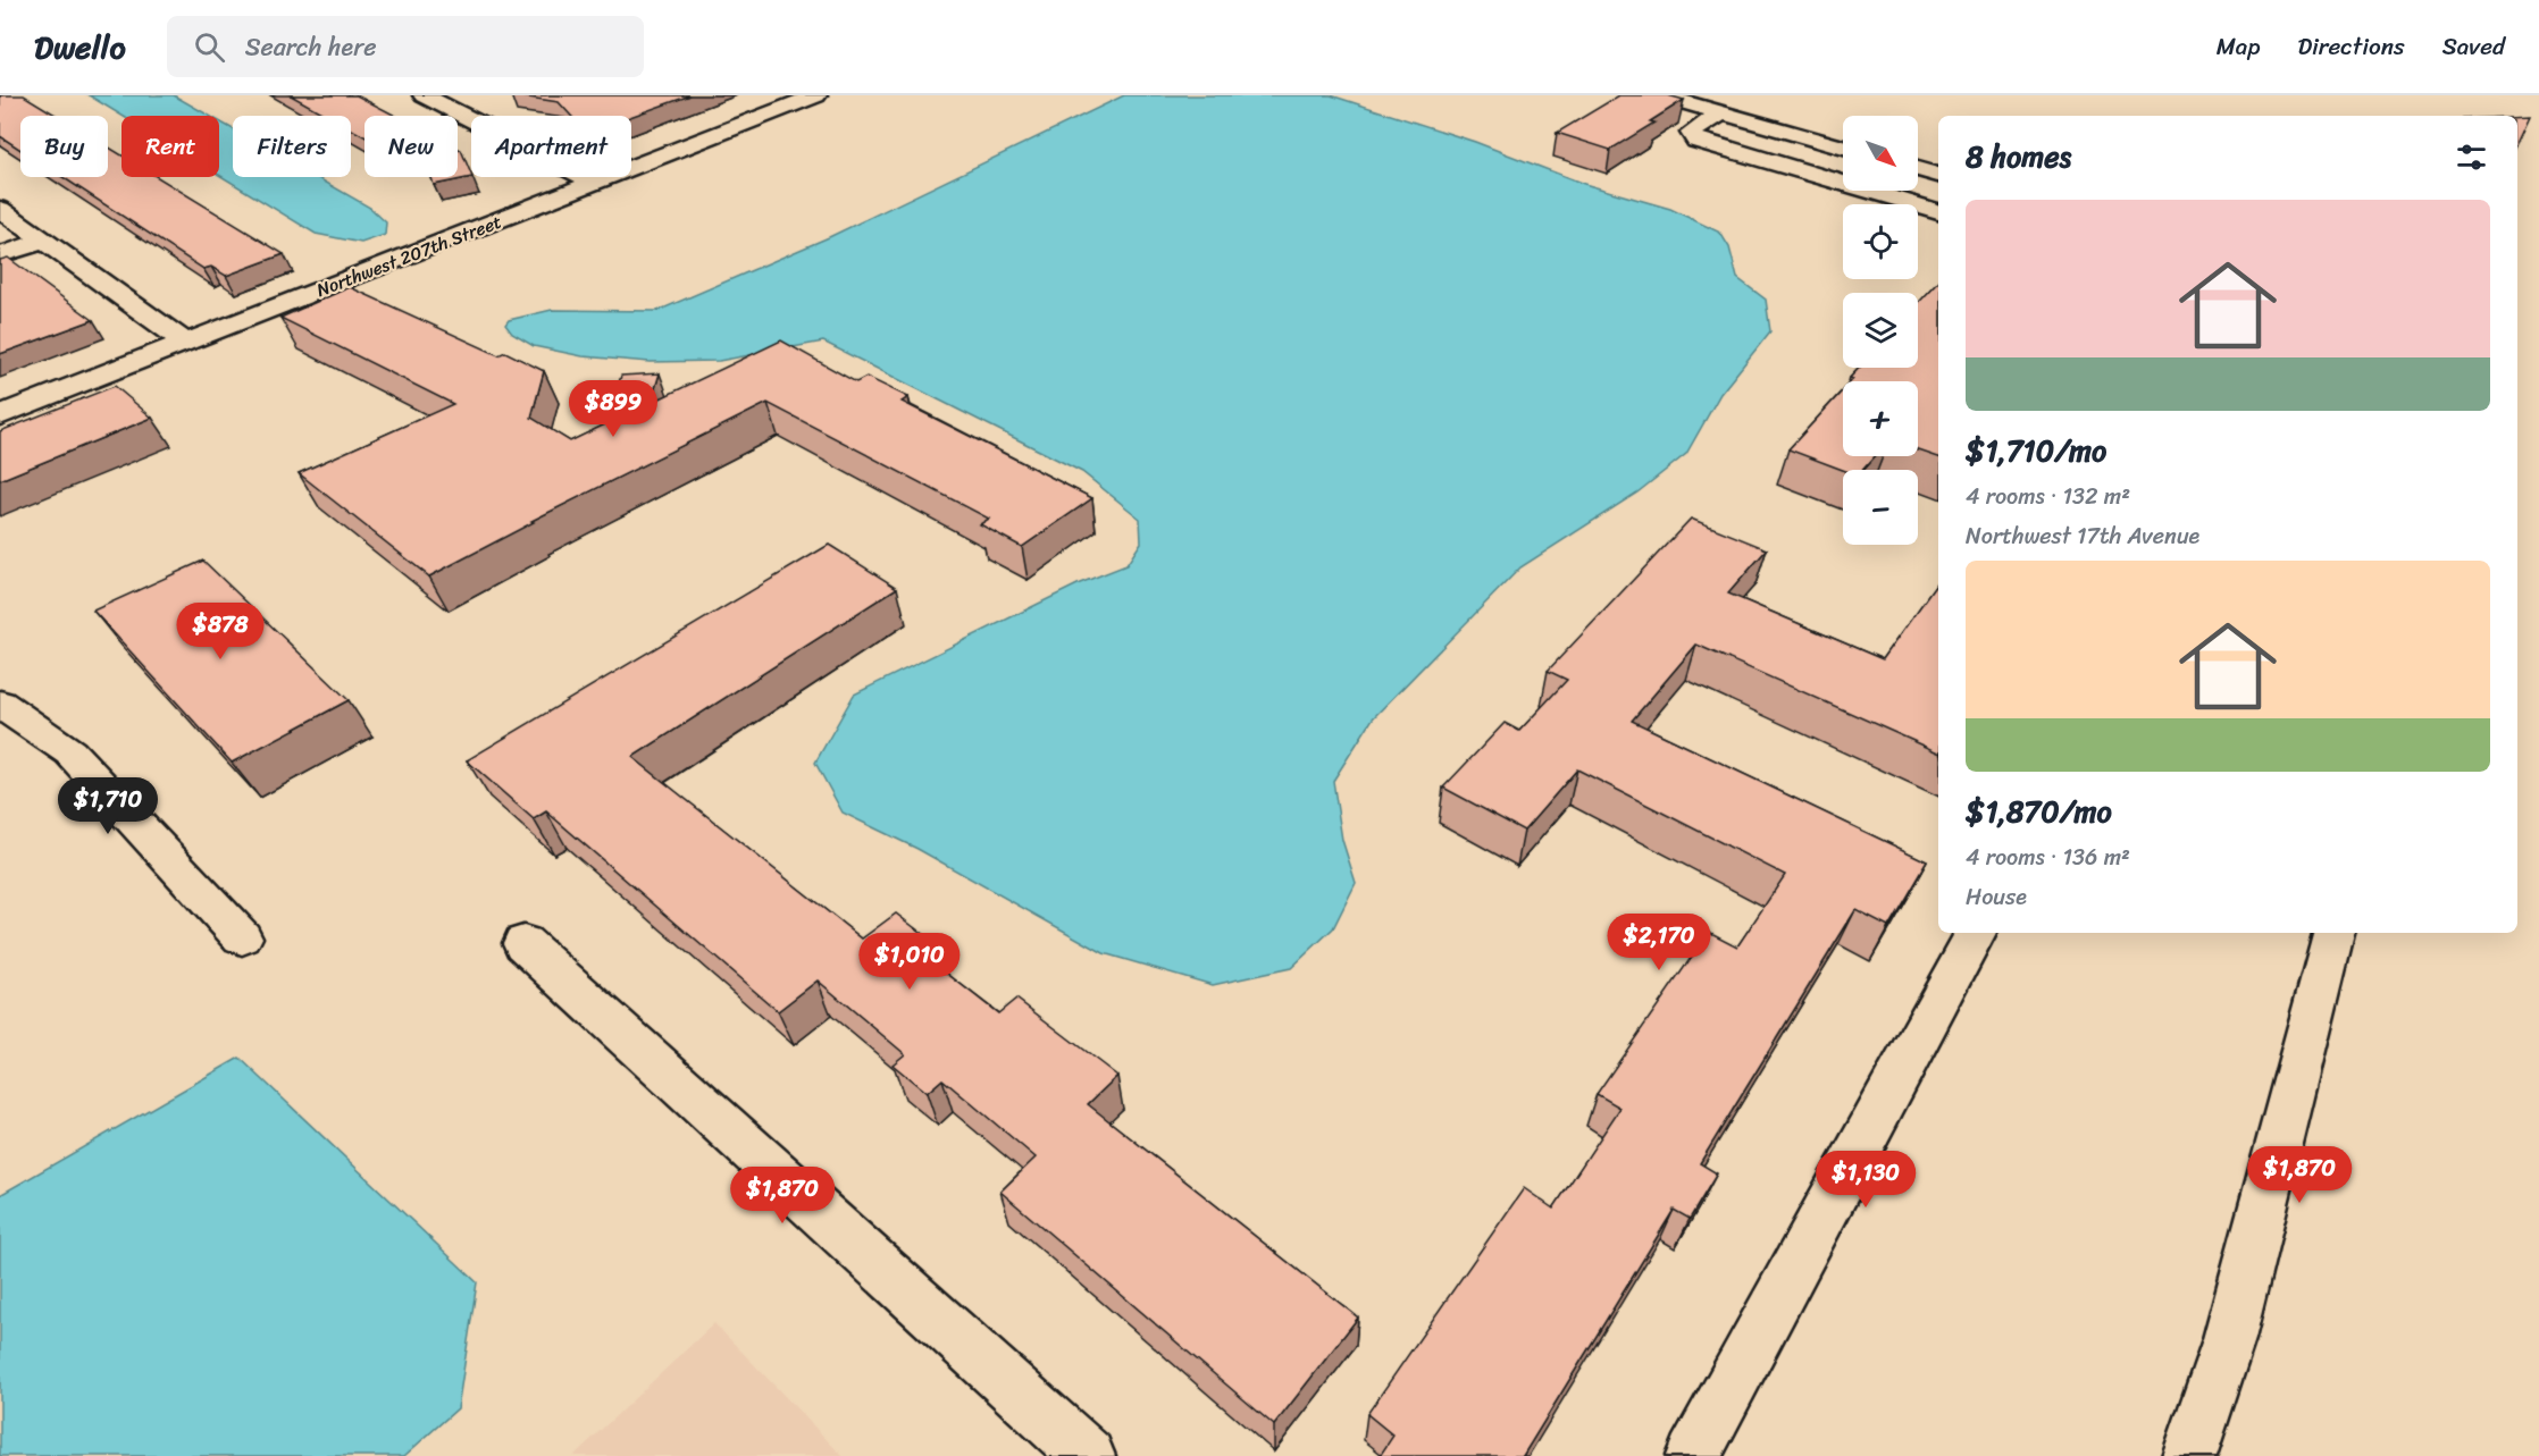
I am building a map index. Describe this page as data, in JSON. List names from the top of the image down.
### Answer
{
  "streets": {
    "street": ["Northwest 207th Street"]
  },
  "north": "bottom right",
  "page": {
    "header": "Dwello",
    "search": "Search here",
    "nav": ["Map", "Directions", "Saved"],
    "map_buttons": ["+", "−"],
    "chip": [
      "Buy",
      "Rent",
      "Filters",
      "New",
      "Apartment"
    ],
    "heading": "8 homes",
    "list": [
      {
        "name": "$1,710/mo",
        "note": "4 rooms · 132 m² · Northwest 17th Avenue"
      },
      {
        "name": "$1,870/mo",
        "note": "4 rooms · 136 m² · House"
      }
    ],
    "price": [
      "$899",
      "$878",
      "$1,710",
      "$2,170",
      "$1,010",
      "$1,870",
      "$1,130",
      "$1,870"
    ]
  }
}
